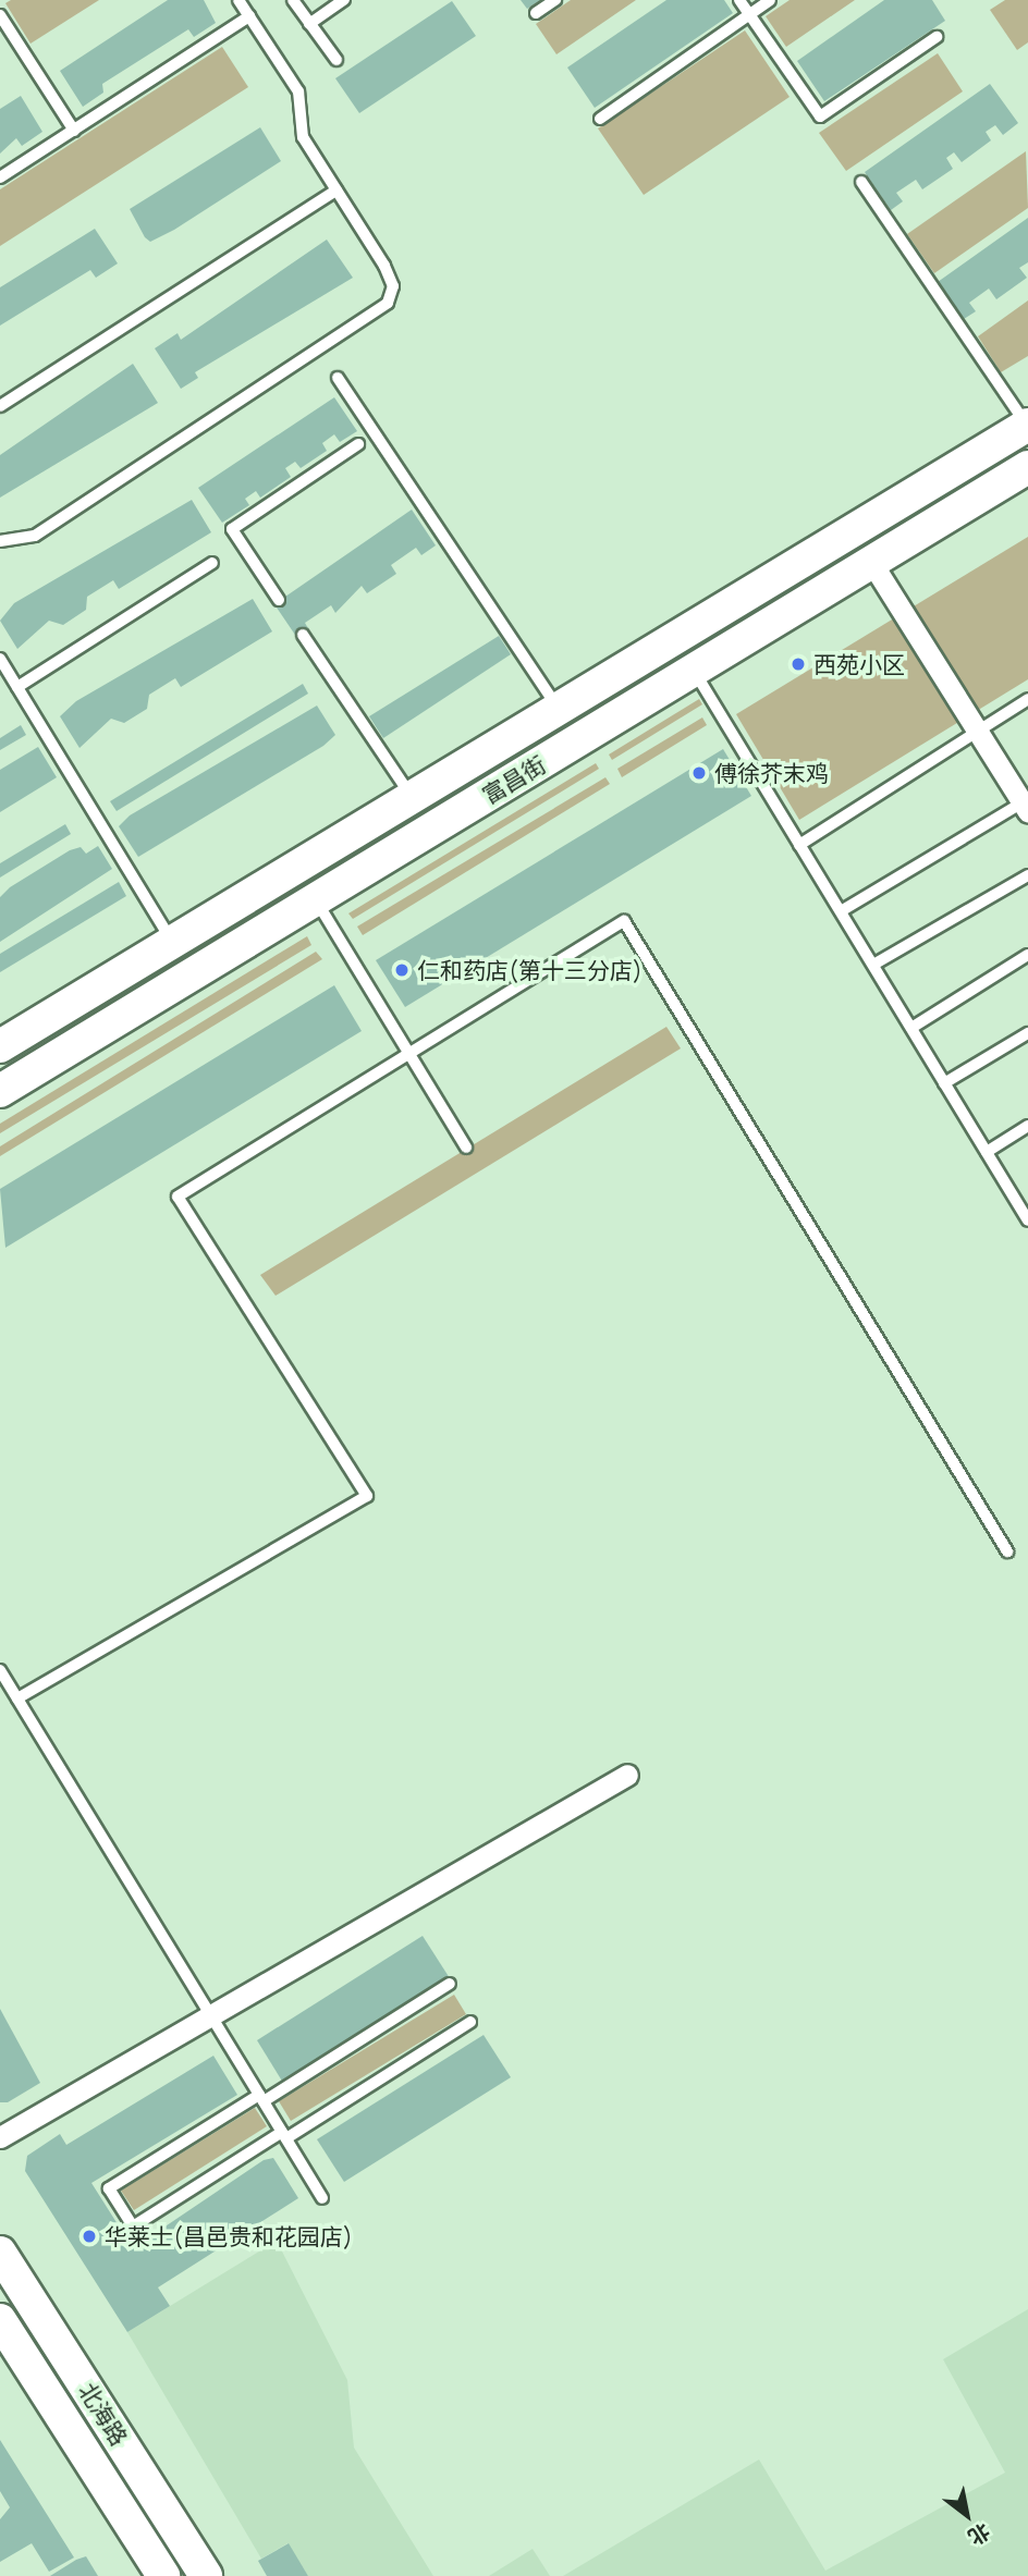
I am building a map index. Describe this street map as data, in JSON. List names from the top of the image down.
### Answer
{
  "streets": {
    "main road": ["富昌街", "北海路"]
  },
  "places": [
    "西苑小区",
    "傅徐芥末鸡",
    "仁和药店(第十三分店)",
    "华莱士(昌邑贵和花园店)"
  ],
  "north": "bottom right"
}
